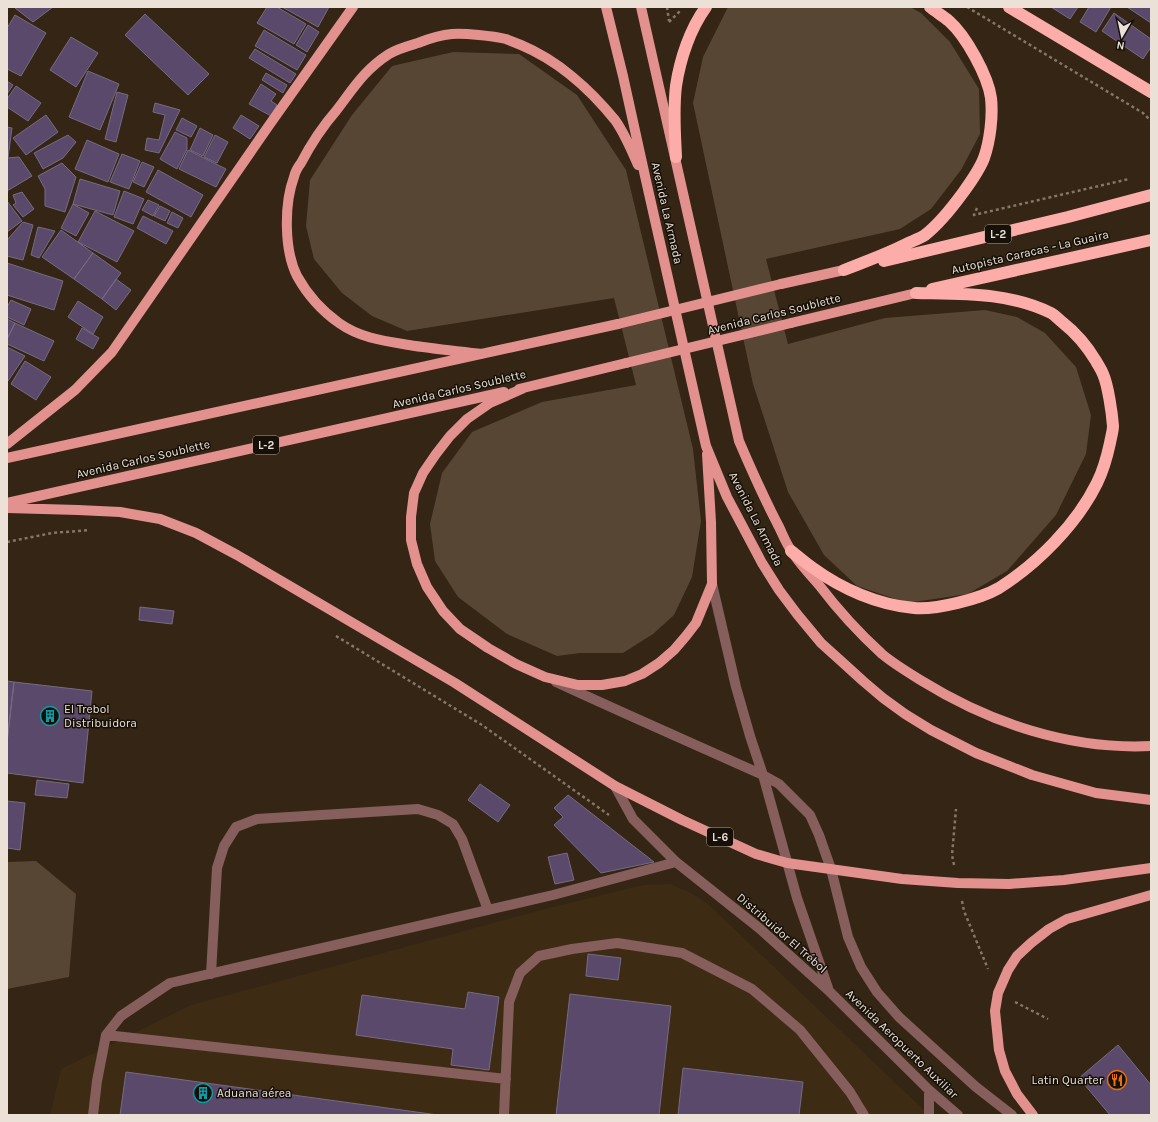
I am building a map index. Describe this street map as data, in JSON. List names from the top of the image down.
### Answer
{
  "streets": {
    "highway": ["L-2", "Autopista Caracas - La Guaira"],
    "main road": ["Avenida La Armada", "Avenida Carlos Soublette", "L-6"],
    "lane": ["Distribuidor El Trébol", "Avenida Aeropuerto Auxiliar"]
  },
  "crossings": [
    ["L-2", "Autopista Caracas - La Guaira"],
    ["Autopista Caracas - La Guaira", "Avenida Carlos Soublette"],
    ["L-6", "Distribuidor El Trébol"],
    ["L-6", "Avenida Aeropuerto Auxiliar"],
    ["Distribuidor El Trébol", "Avenida Aeropuerto Auxiliar"]
  ],
  "places": {
    "building": ["El Trebol Distribuidora", "Aduana aérea"],
    "restaurant": ["Latin Quarter"]
  },
  "north": "bottom"
}
